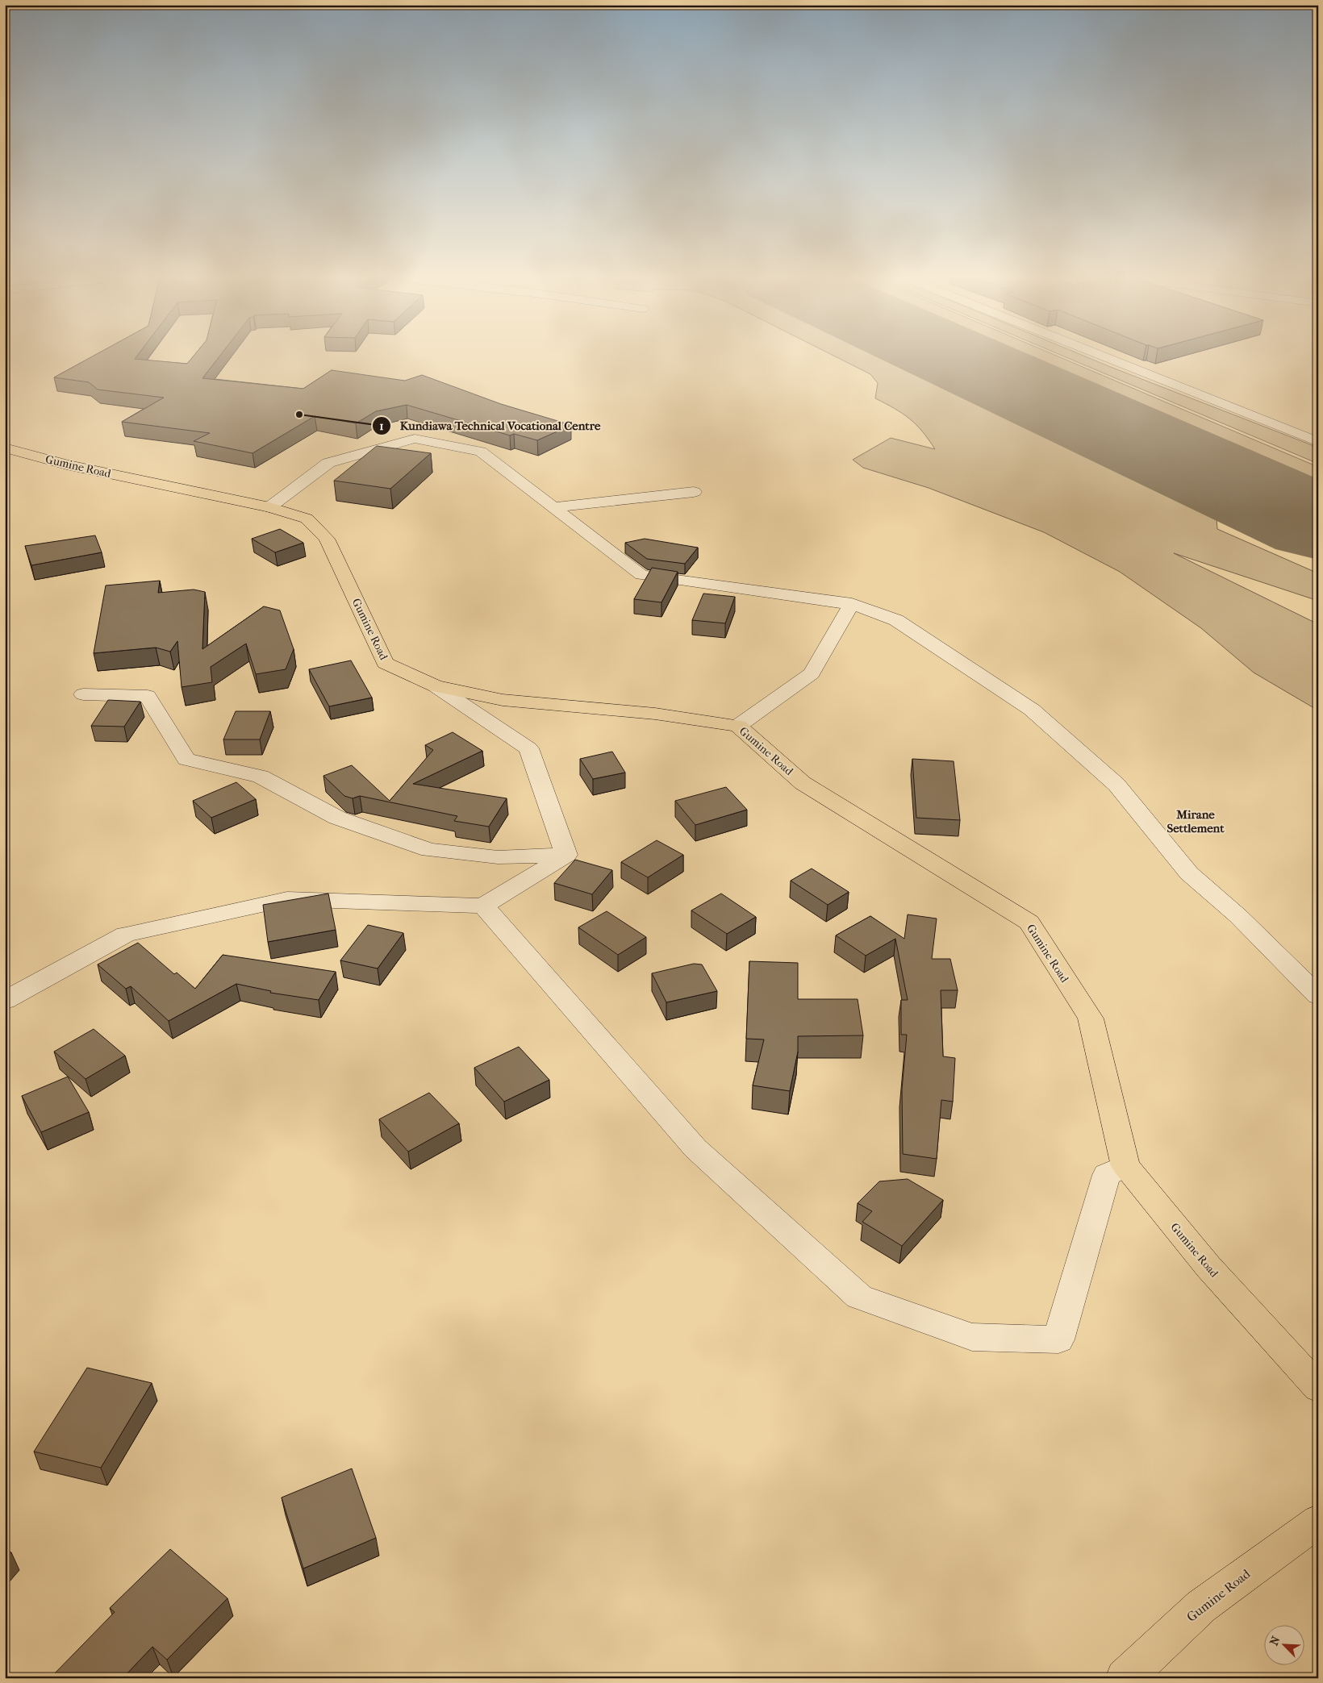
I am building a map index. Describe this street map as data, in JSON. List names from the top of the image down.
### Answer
{
  "streets": {
    "main road": ["Gumine Road"]
  },
  "districts": ["Mirane Settlement"],
  "places": ["Kundiawa Technical Vocational Centre"],
  "north": "top left"
}
